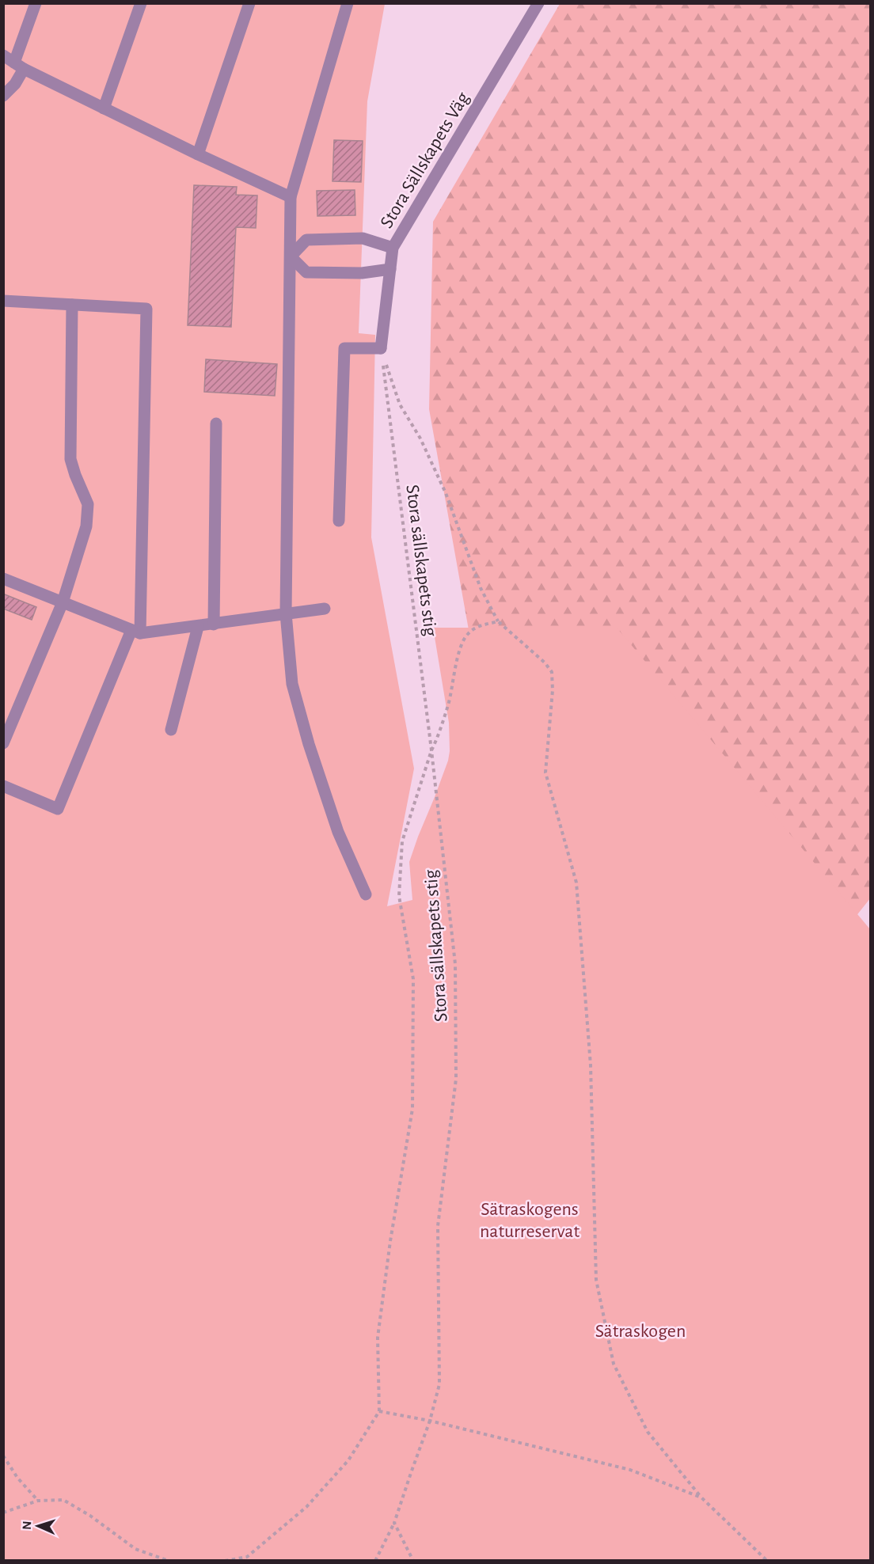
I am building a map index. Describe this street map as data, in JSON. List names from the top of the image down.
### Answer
{
  "streets": {
    "street": ["Stora Sällskapets Väg"],
    "path": ["Stora sällskapets stig"]
  },
  "crossings": [
    ["Stora Sällskapets Väg", "Stora sällskapets stig"]
  ],
  "parks": ["Sätraskogens naturreservat", "Sätraskogen"],
  "north": "left"
}
